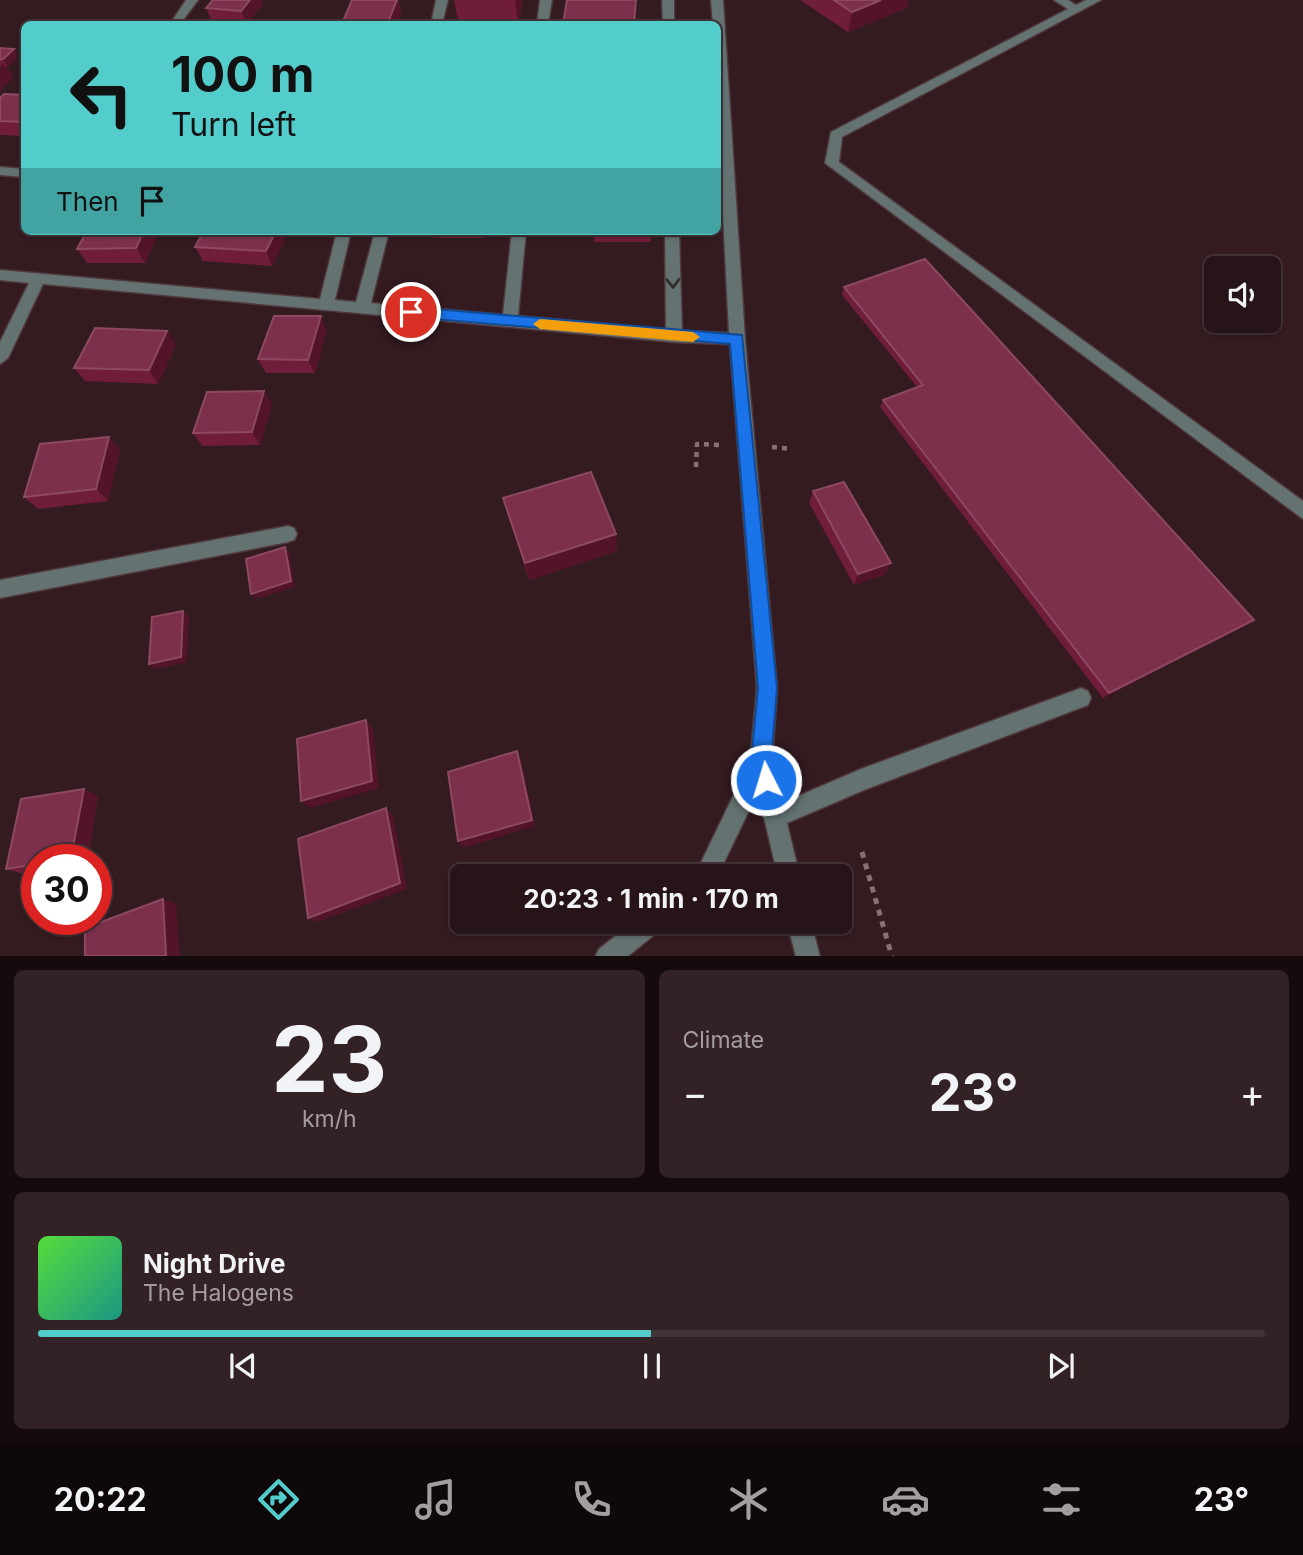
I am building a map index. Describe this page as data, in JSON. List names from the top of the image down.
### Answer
{
  "page": {
    "turn": ["100 m", "Turn left"],
    "then": "Then",
    "limit": "30",
    "trip": "20:23 · 1 min · 170 m",
    "tile": [
      ["23", "km/h"],
      "Climate"
    ],
    "heat": ["−", "23°", "+"],
    "song": ["Night Drive", "The Halogens"],
    "tabs": ["20:22", "23°"]
  }
}
